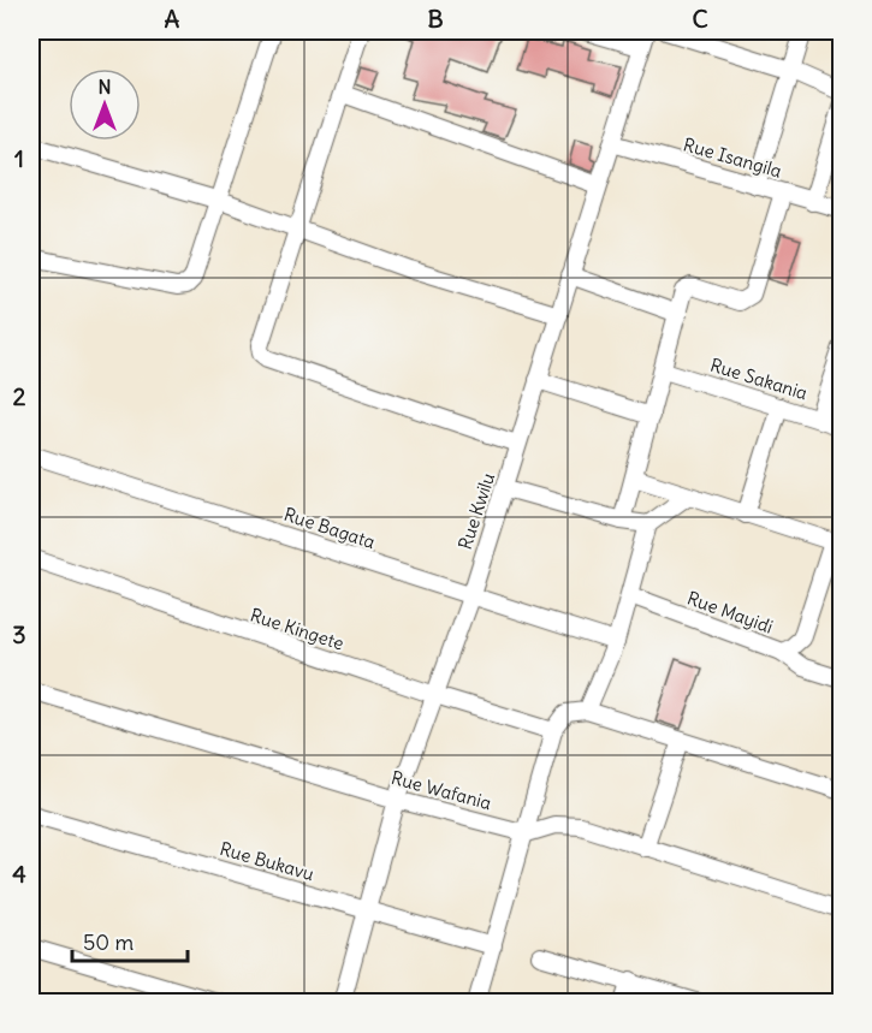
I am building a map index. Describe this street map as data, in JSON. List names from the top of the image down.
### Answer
{
  "streets": {
    "street": [
      "Rue Isangila",
      "Rue Sakania",
      "Rue Kwilu",
      "Rue Bagata",
      "Rue Mayidi",
      "Rue Kingete",
      "Rue Wafania",
      "Rue Bukavu"
    ]
  },
  "crossings": [
    ["Rue Isangila", "Rue Kwilu"],
    ["Rue Kwilu", "Rue Bagata"],
    ["Rue Kwilu", "Rue Kingete"],
    ["Rue Kwilu", "Rue Wafania"],
    ["Rue Kwilu", "Rue Bukavu"]
  ],
  "scale_bar": "50 m",
  "north": "top",
  "grid": {
    "columns": ["A", "B", "C"],
    "rows": [
      "1",
      "2",
      "3",
      "4"
    ]
  }
}
